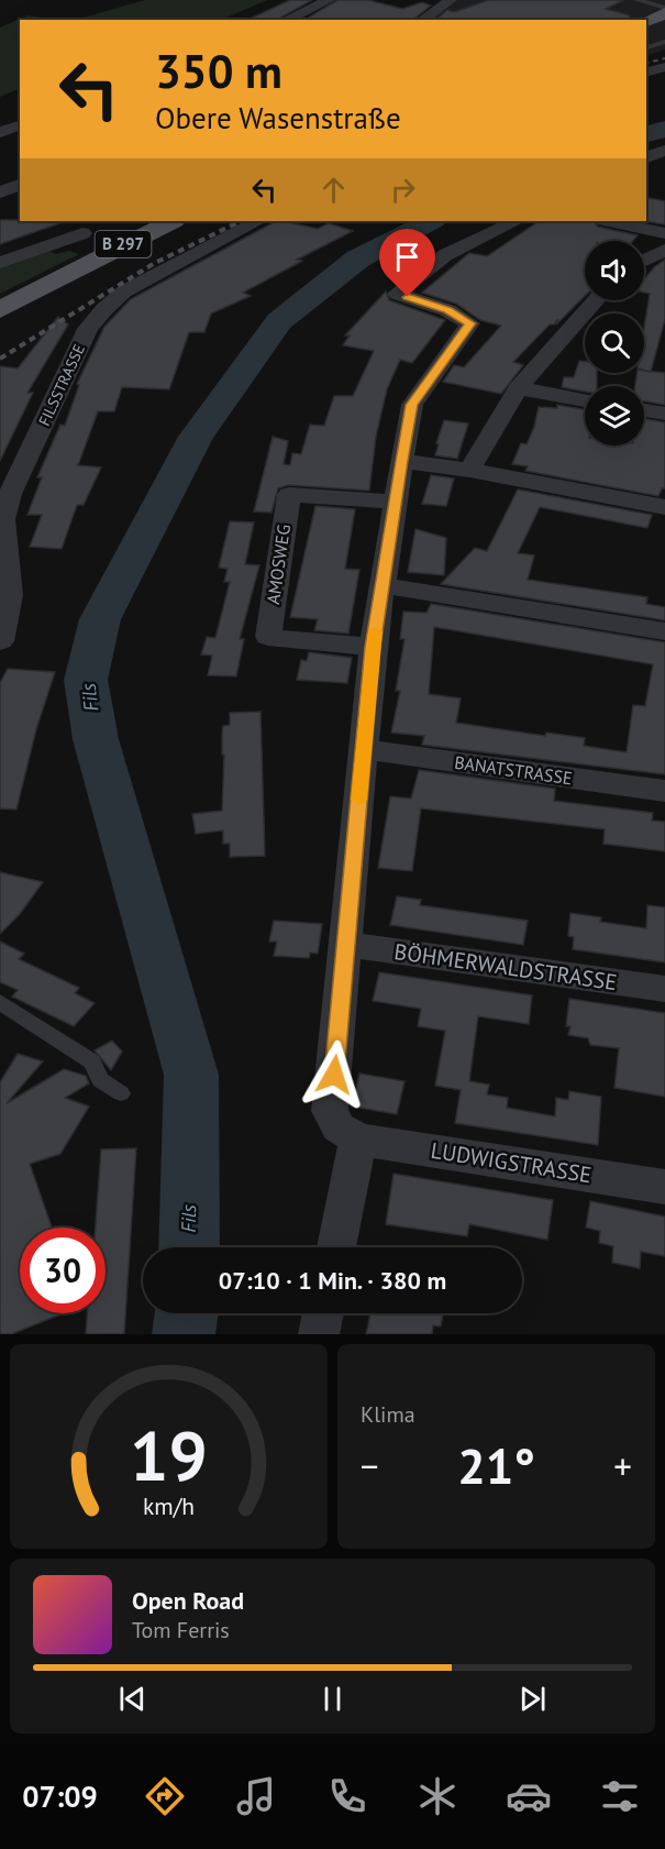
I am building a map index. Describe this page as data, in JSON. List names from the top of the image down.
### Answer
{
  "streets": {
    "main road": ["B 297"],
    "street": [
      "FILSSTRASSE",
      "AMOSWEG",
      "BANATSTRASSE",
      "BÖHMERWALDSTRASSE",
      "LUDWIGSTRASSE"
    ]
  },
  "water": ["Fils"],
  "page": {
    "turn": ["350 m", "Obere Wasenstraße"],
    "limit": "30",
    "trip": "07:10 · 1 Min. · 380 m",
    "tile": "Klima",
    "heat": ["−", "21°", "+"],
    "song": ["Open Road", "Tom Ferris"],
    "tabs": "07:09",
    "gauge": ["19", "km/h"]
  }
}
